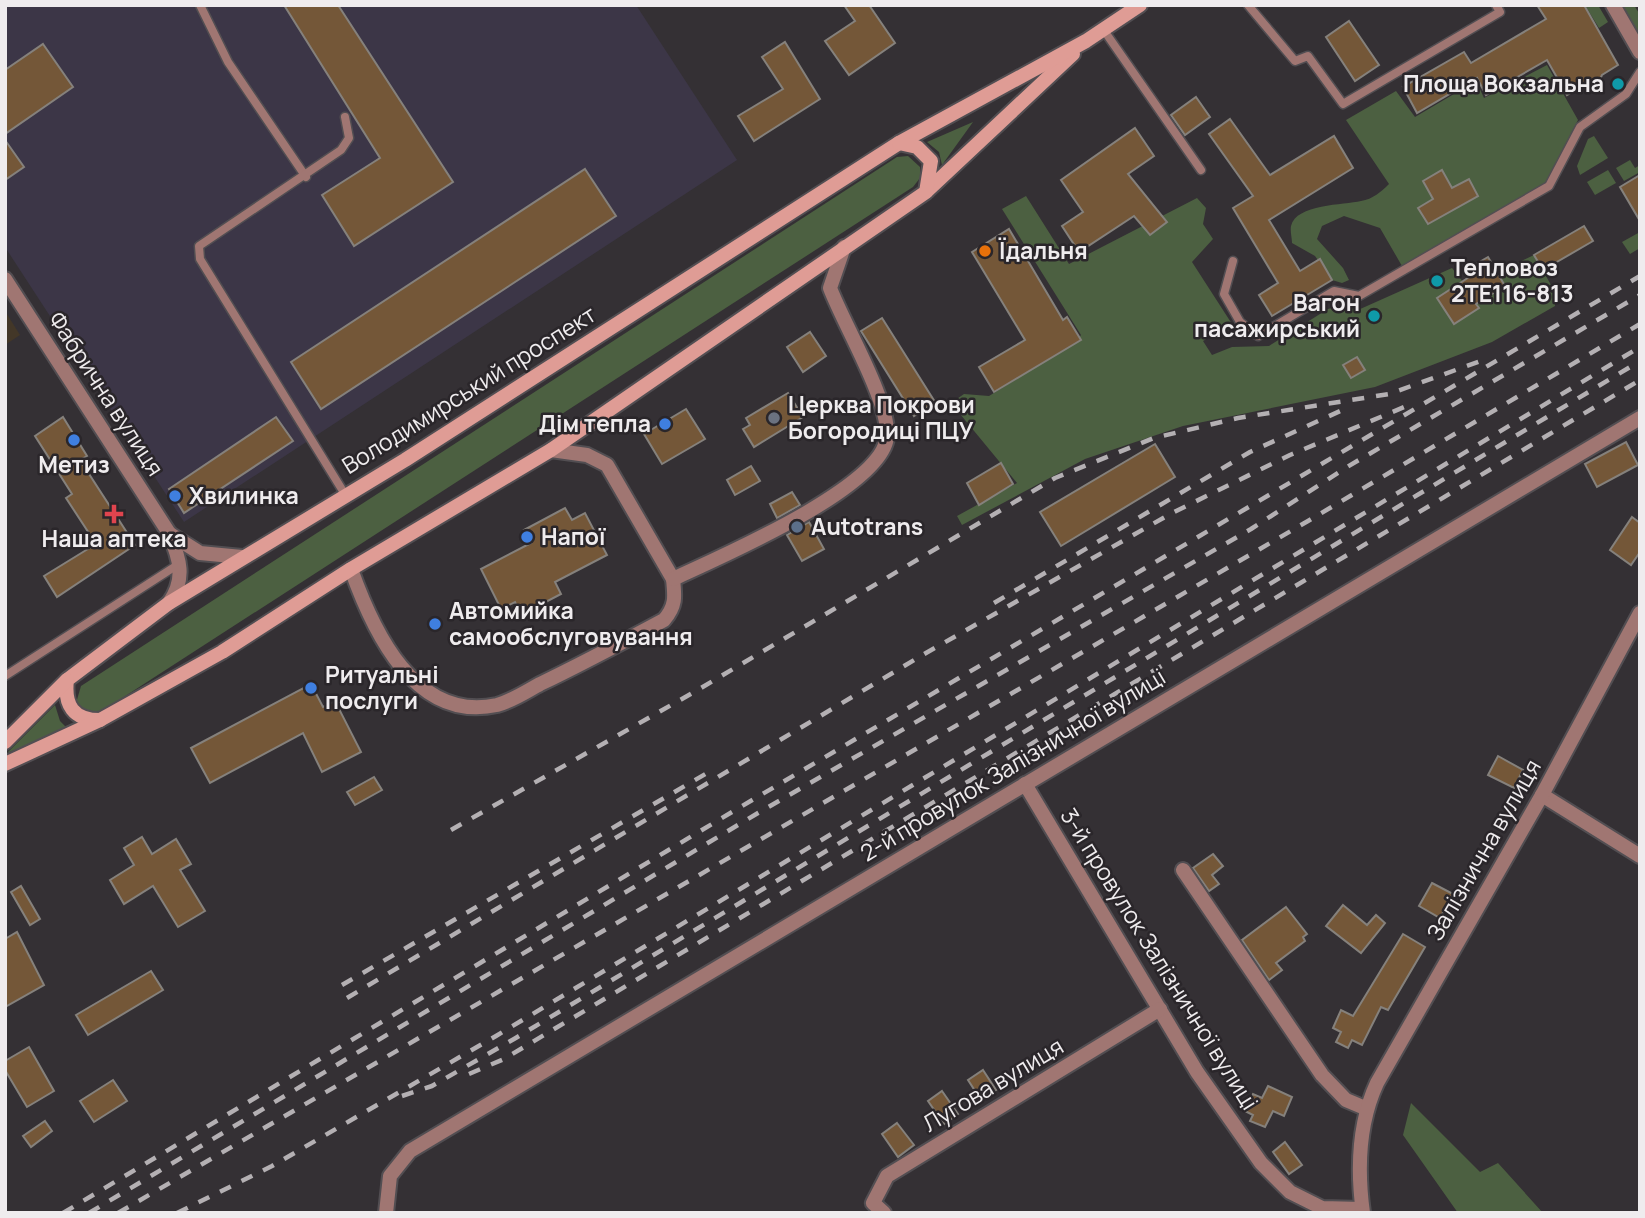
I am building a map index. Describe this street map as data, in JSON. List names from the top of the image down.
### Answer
{
  "streets": {
    "main road": ["Володимирський проспект"],
    "street": [
      "Фабрична вулиця",
      "2-й провулок Залізничної вулиці",
      "Залізнична вулиця",
      "3-й провулок Залізничної вулиці",
      "Лугова вулиця"
    ]
  },
  "crossings": [
    ["2-й провулок Залізничної вулиці", "3-й провулок Залізничної вулиці"],
    ["Залізнична вулиця", "3-й провулок Залізничної вулиці"],
    ["3-й провулок Залізничної вулиці", "Лугова вулиця"]
  ],
  "places": {
    "other": [
      "Площа Вокзальна",
      "Їдальня",
      "Тепловоз 2ТЕ116-813",
      "Вагон пасажирський",
      "Церква Покрови Богородиці ПЦУ",
      "Дім тепла",
      "Метиз",
      "Хвилинка",
      "Autotrans",
      "Напої",
      "Автомийка самообслуговування",
      "Ритуальні послуги"
    ],
    "health": ["Наша аптека"]
  }
}
